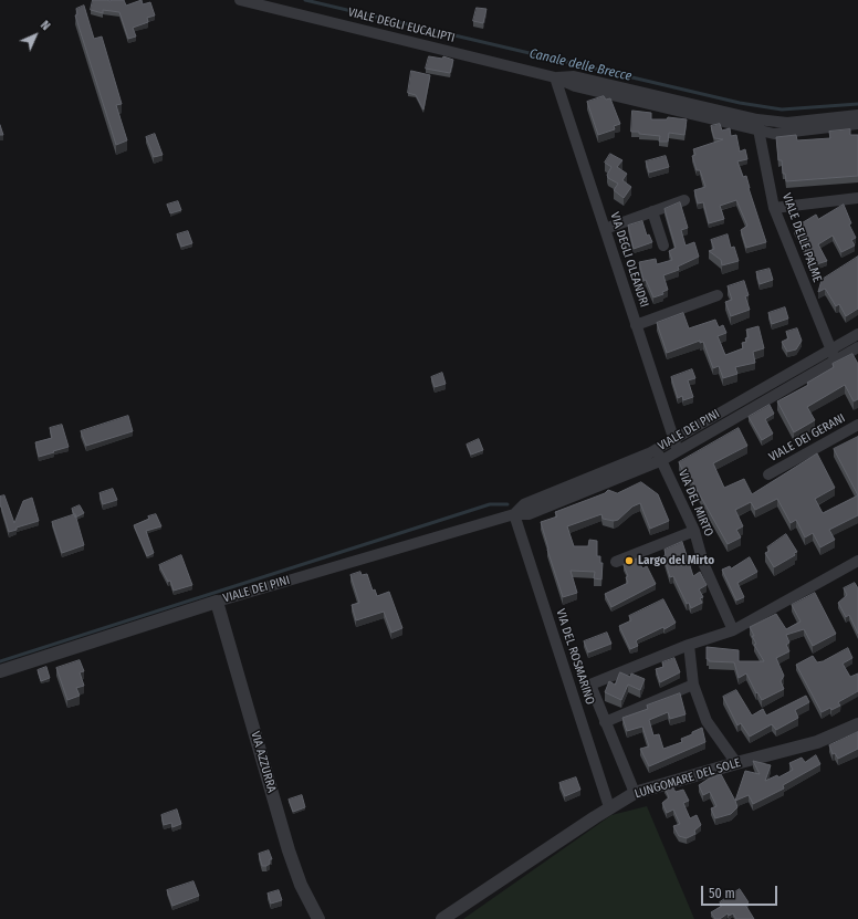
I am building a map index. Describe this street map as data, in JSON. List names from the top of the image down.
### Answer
{
  "streets": {
    "street": [
      "VIALE DEGLI EUCALIPTI",
      "VIALE DELLE PALME",
      "VIA DEGLI OLEANDRI",
      "VIALE DEI PINI",
      "VIALE DEI GERANI",
      "VIA DEL MIRTO",
      "VIA DEL ROSMARINO",
      "VIA AZZURRA",
      "LUNGOMARE DEL SOLE"
    ]
  },
  "crossings": [
    ["VIALE DEGLI EUCALIPTI", "VIALE DELLE PALME"],
    ["VIALE DEGLI EUCALIPTI", "VIA DEGLI OLEANDRI"],
    ["VIALE DELLE PALME", "VIALE DEI PINI"],
    ["VIA DEGLI OLEANDRI", "VIALE DEI PINI"],
    ["VIALE DEI PINI", "VIA DEL MIRTO"],
    ["VIALE DEI PINI", "VIA DEL ROSMARINO"],
    ["VIALE DEI PINI", "VIA AZZURRA"],
    ["VIA DEL ROSMARINO", "LUNGOMARE DEL SOLE"]
  ],
  "water": ["Canale delle Brecce"],
  "places": ["Largo del Mirto"],
  "scale_bar": "50 m",
  "north": "top right"
}
